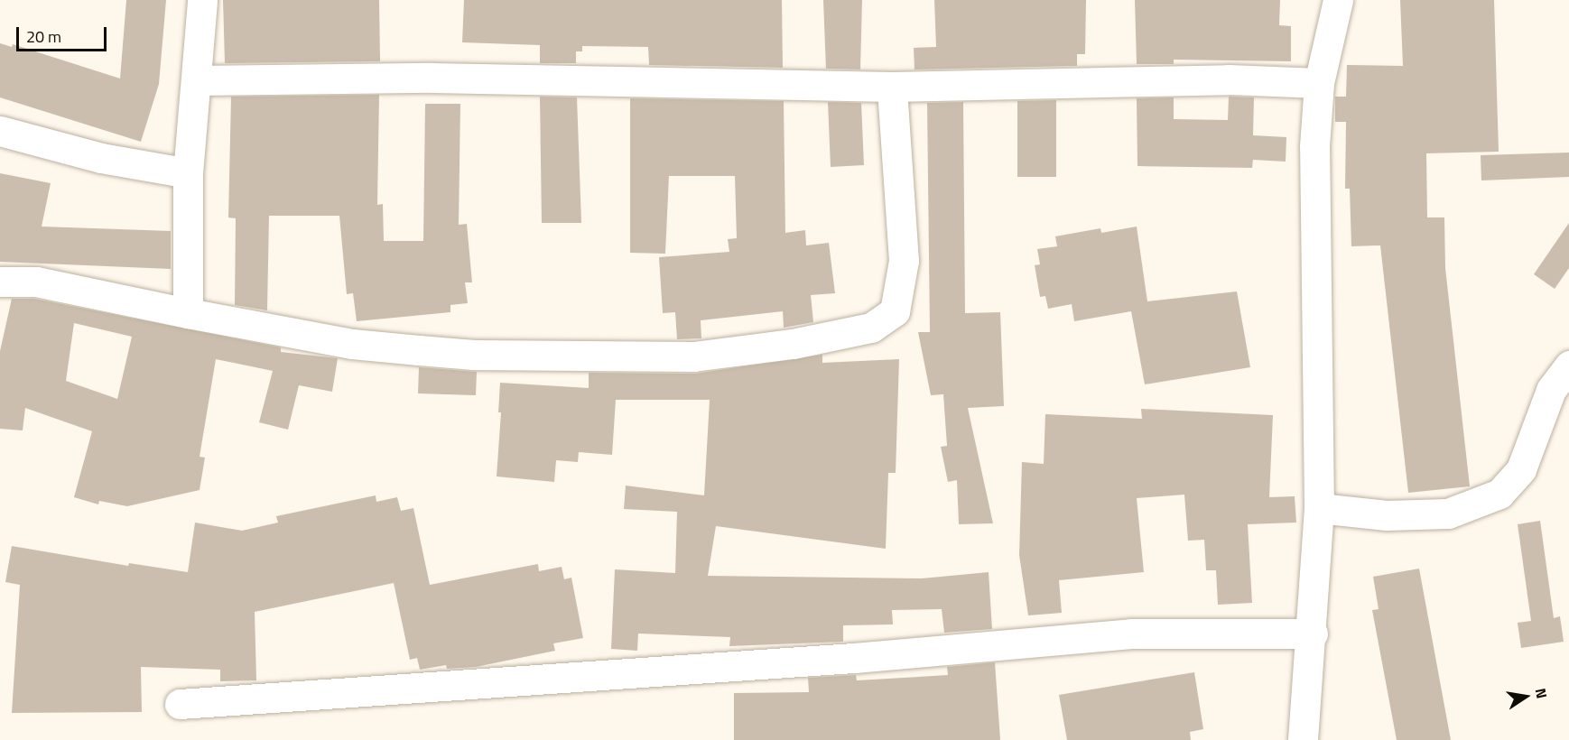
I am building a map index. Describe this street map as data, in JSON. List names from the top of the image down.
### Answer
{
  "scale_bar": "20 m",
  "north": "right"
}
